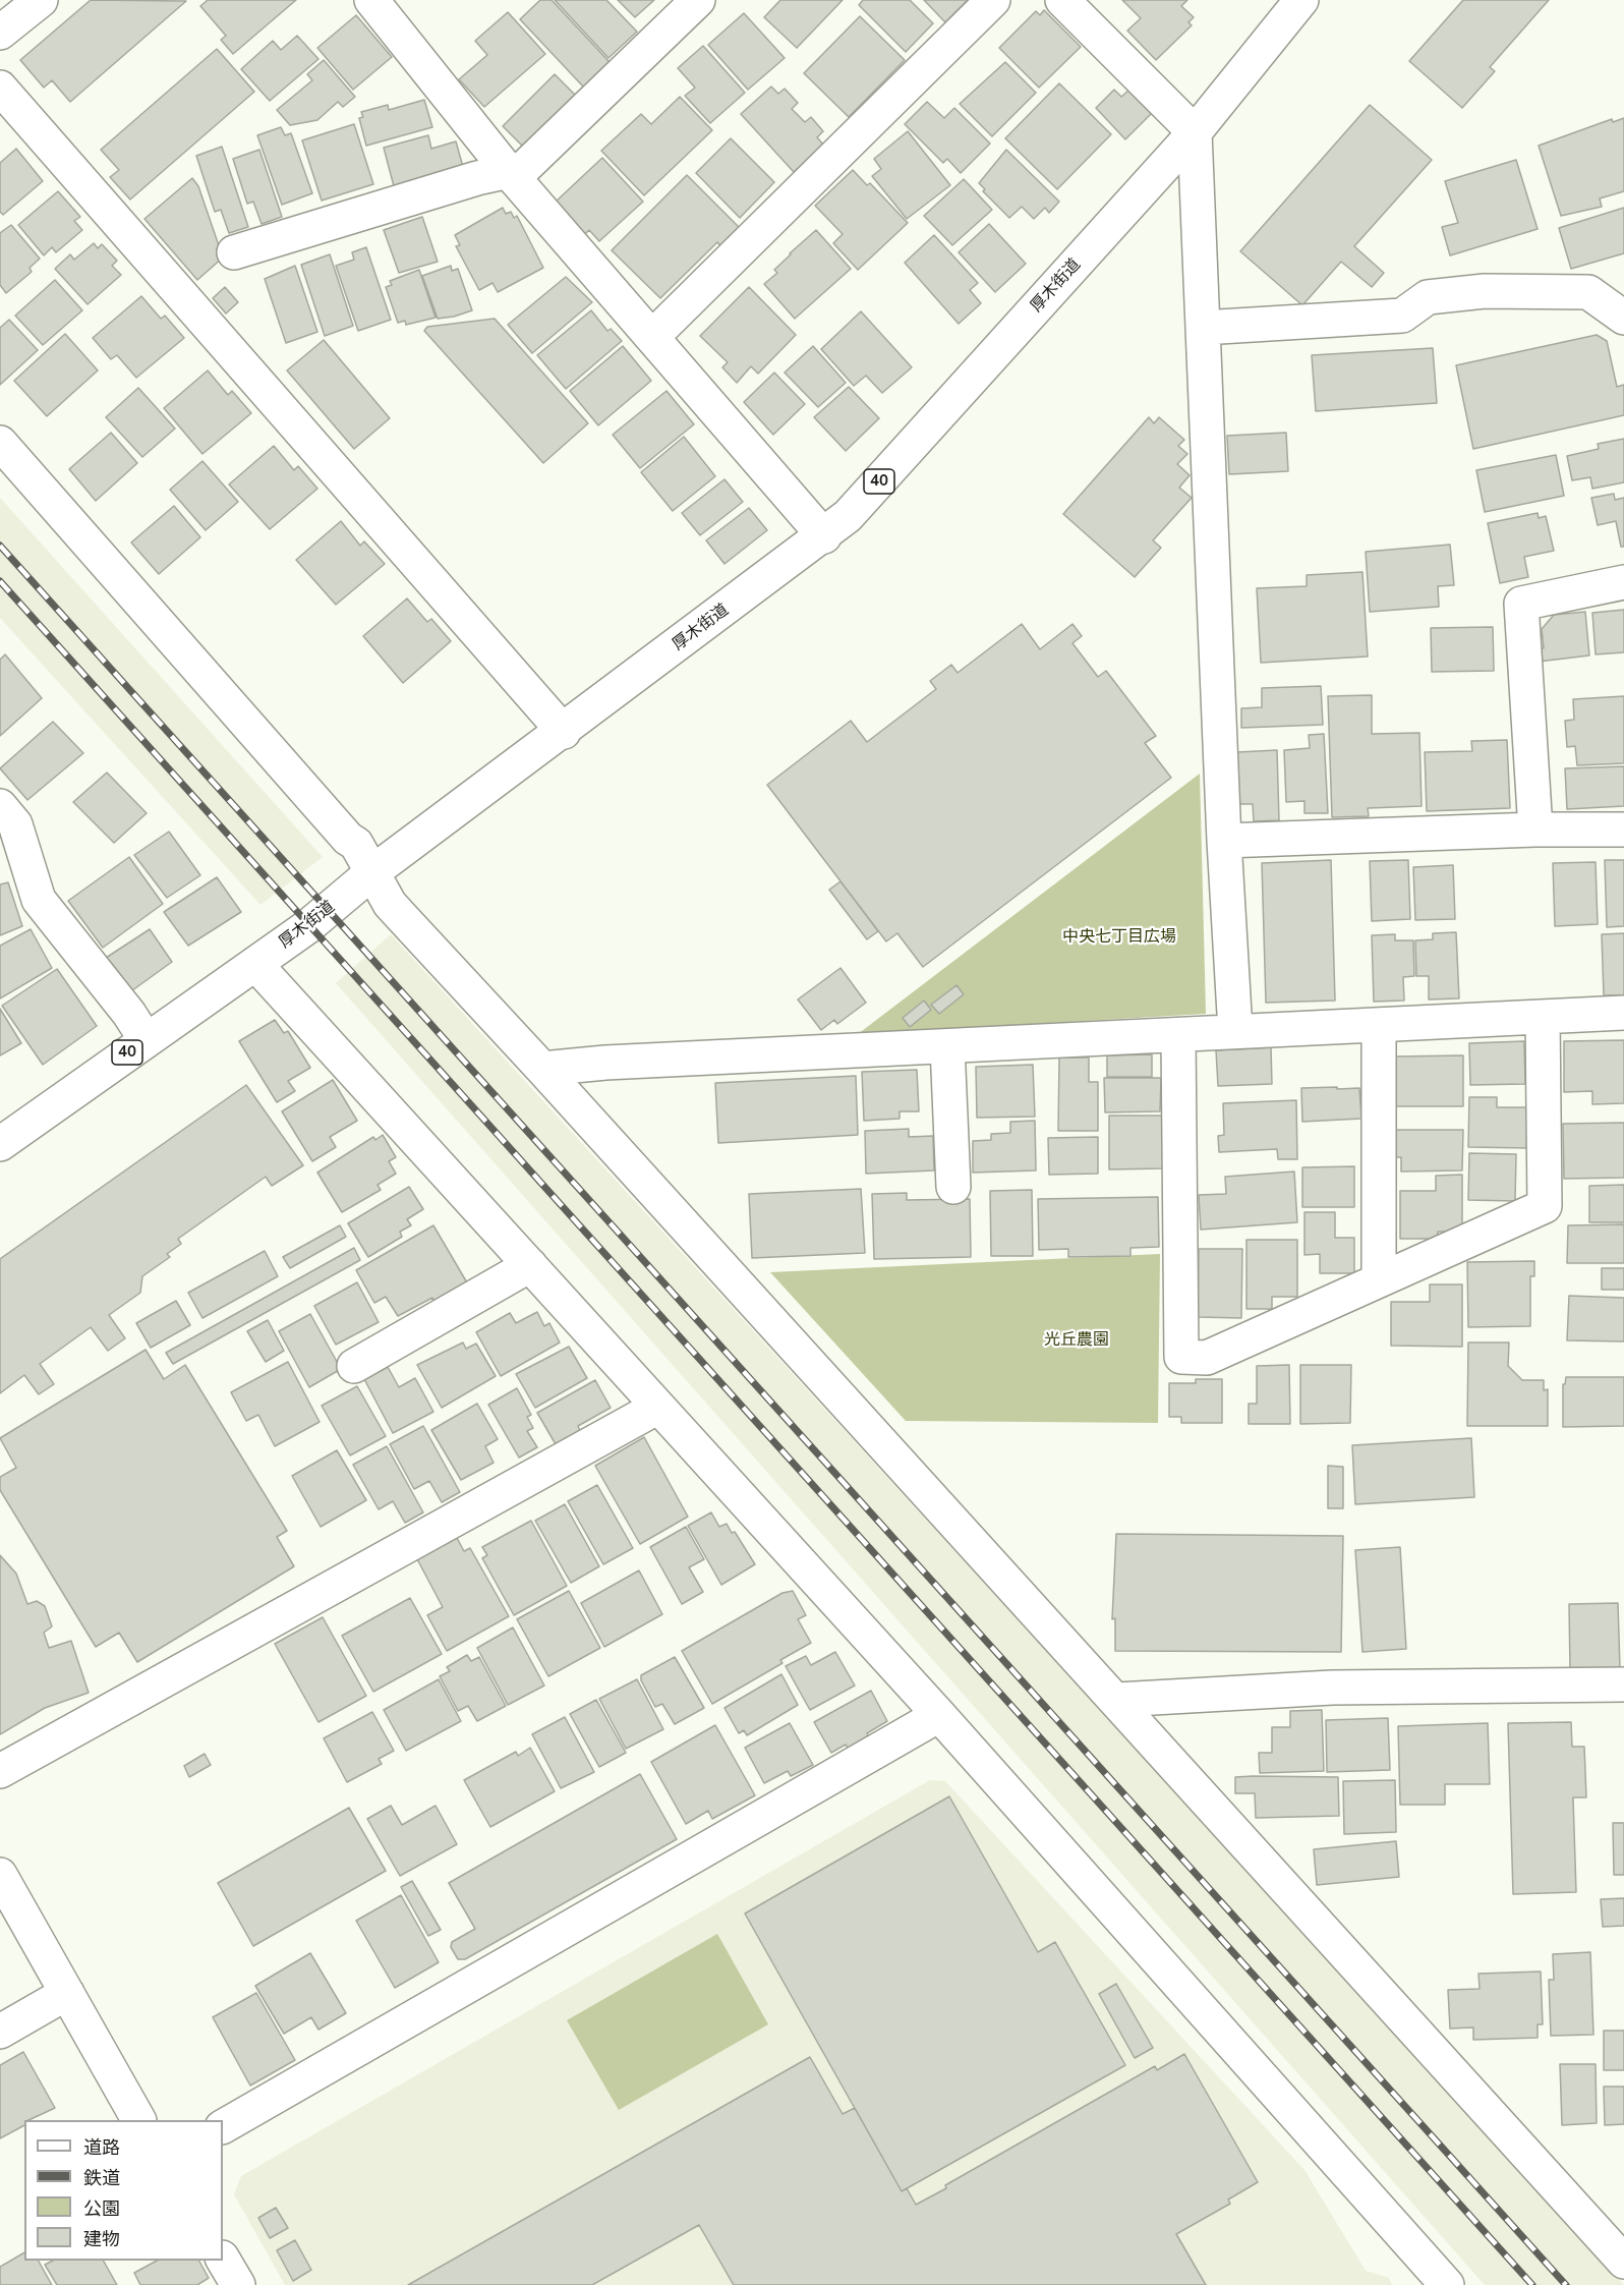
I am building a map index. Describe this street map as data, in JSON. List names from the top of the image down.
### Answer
{
  "streets": {
    "street": ["厚木街道", "40"]
  },
  "parks": ["中央七丁目広場", "光丘農園"],
  "legend": [
    "道路",
    "鉄道",
    "公園",
    "建物"
  ]
}
